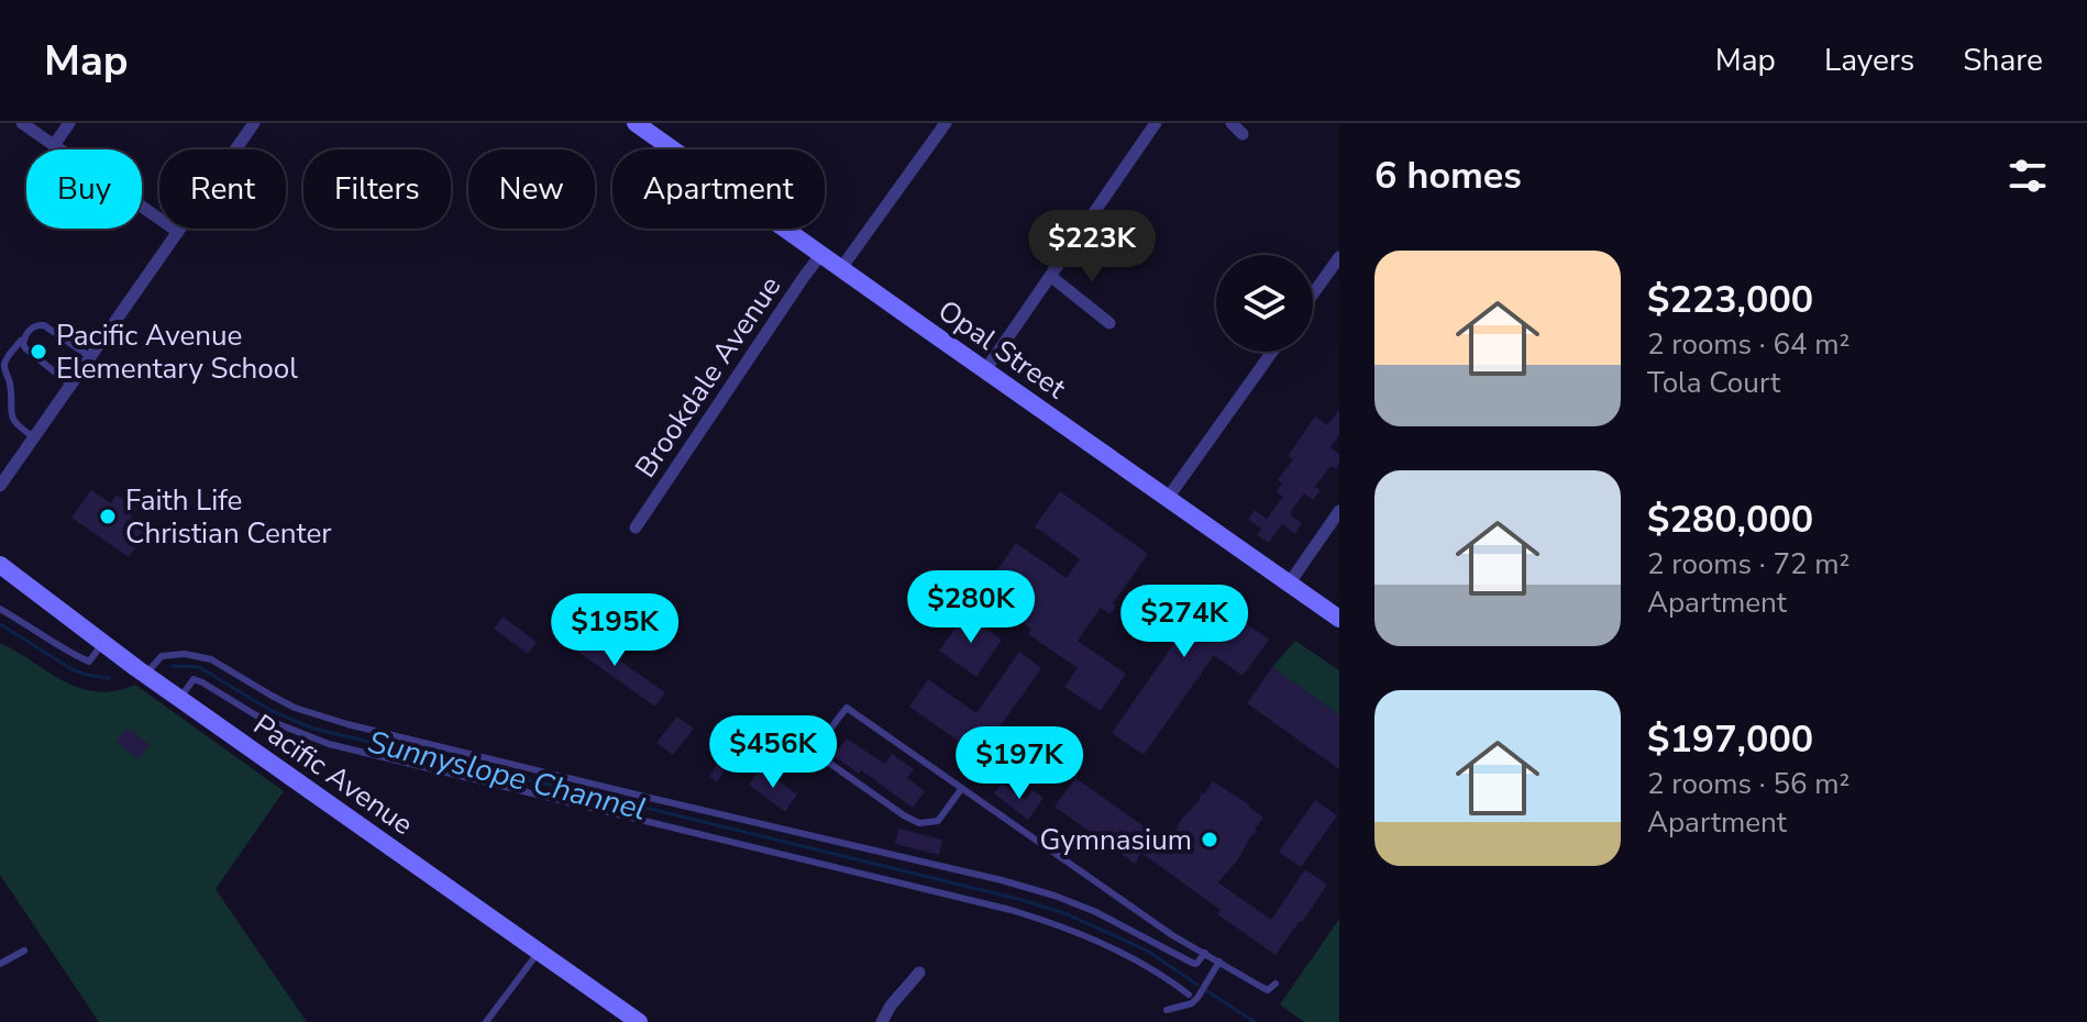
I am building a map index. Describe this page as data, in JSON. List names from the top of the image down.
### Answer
{
  "streets": {
    "street": ["Opal Street", "Brookdale Avenue", "Pacific Avenue"]
  },
  "crossings": [
    ["Opal Street", "Brookdale Avenue"]
  ],
  "water": ["Sunnyslope Channel"],
  "places": ["Pacific Avenue Elementary School", "Faith Life Christian Center", "Gymnasium"],
  "page": {
    "header": "Map",
    "nav": ["Map", "Layers", "Share"],
    "heading": "6 homes",
    "chip": [
      "Buy",
      "Rent",
      "Filters",
      "New",
      "Apartment"
    ],
    "price": [
      "$223K",
      "$280K",
      "$274K",
      "$195K",
      "$456K",
      "$197K"
    ],
    "list": [
      {
        "name": "$223,000",
        "note": "2 rooms · 64 m² · Tola Court"
      },
      {
        "name": "$280,000",
        "note": "2 rooms · 72 m² · Apartment"
      },
      {
        "name": "$197,000",
        "note": "2 rooms · 56 m² · Apartment"
      }
    ]
  }
}
